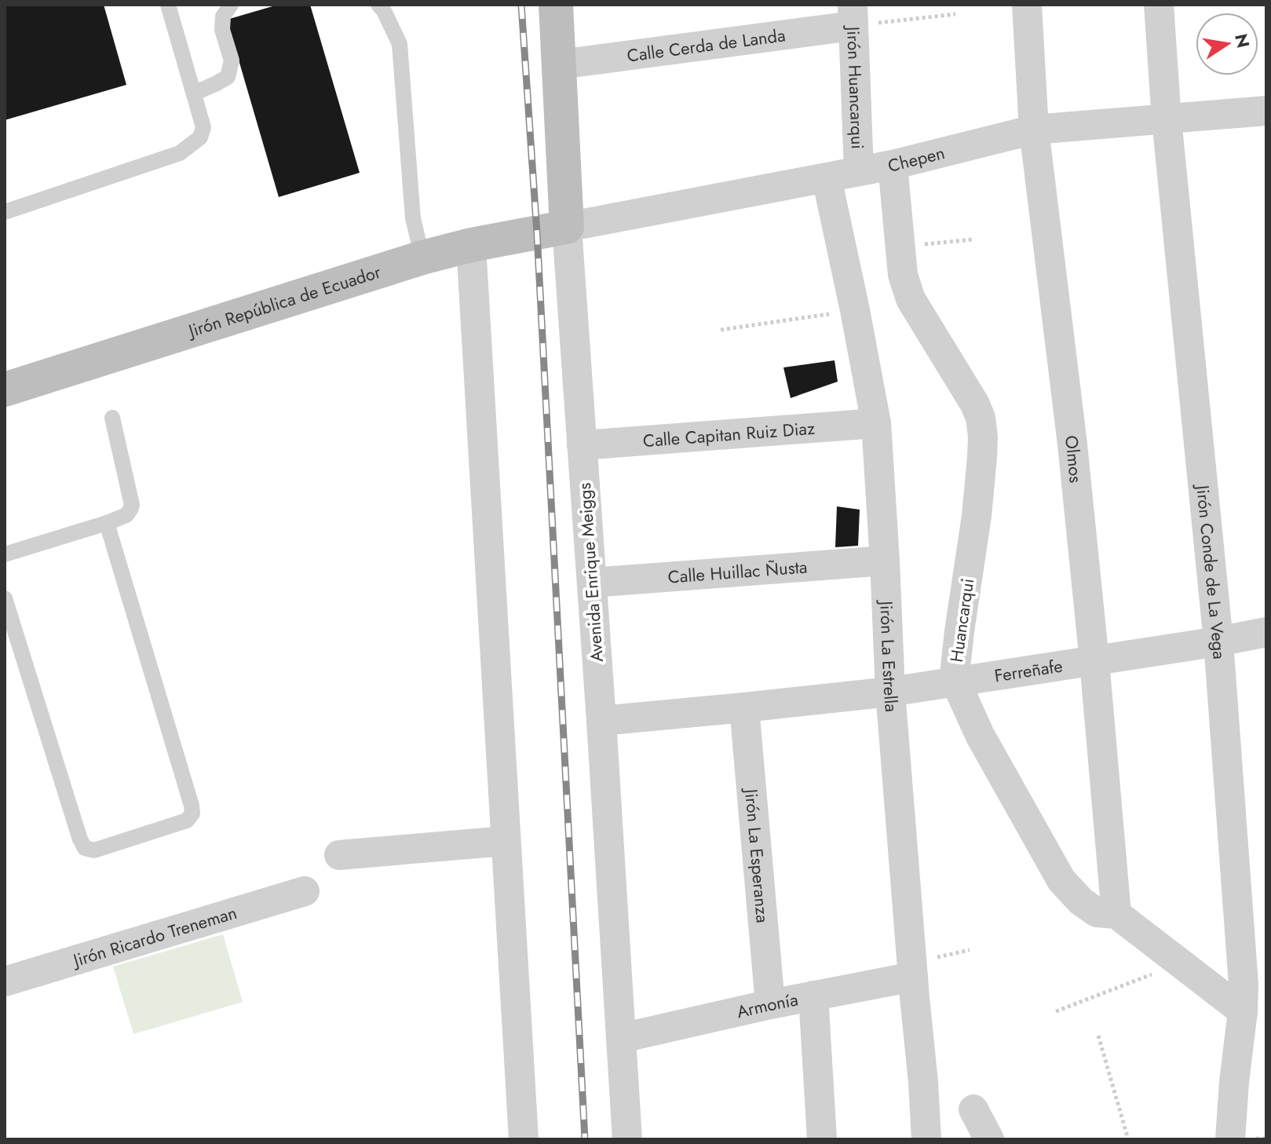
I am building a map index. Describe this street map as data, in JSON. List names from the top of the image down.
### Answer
{
  "streets": {
    "street": [
      "Calle Cerda de Landa",
      "Jirón Huancarqui",
      "Chepen",
      "Jirón República de Ecuador",
      "Calle Capitan Ruiz Diaz",
      "Olmos",
      "Calle Huillac Ñusta",
      "Jirón Conde de La Vega",
      "Avenida Enrique Meiggs",
      "Huancarqui",
      "Jirón La Estrella",
      "Ferreñafe",
      "Jirón La Esperanza",
      "Jirón Ricardo Treneman",
      "Armonía"
    ]
  },
  "crossings": [
    ["Calle Cerda de Landa", "Jirón Huancarqui"],
    ["Calle Cerda de Landa", "Avenida Enrique Meiggs"],
    ["Jirón Huancarqui", "Chepen"],
    ["Chepen", "Jirón República de Ecuador"],
    ["Chepen", "Olmos"],
    ["Chepen", "Jirón Conde de La Vega"],
    ["Chepen", "Avenida Enrique Meiggs"],
    ["Chepen", "Huancarqui"],
    ["Chepen", "Jirón La Estrella"],
    ["Jirón República de Ecuador", "Avenida Enrique Meiggs"],
    ["Calle Capitan Ruiz Diaz", "Avenida Enrique Meiggs"],
    ["Calle Capitan Ruiz Diaz", "Jirón La Estrella"],
    ["Olmos", "Huancarqui"],
    ["Olmos", "Ferreñafe"],
    ["Calle Huillac Ñusta", "Avenida Enrique Meiggs"],
    ["Calle Huillac Ñusta", "Jirón La Estrella"],
    ["Jirón Conde de La Vega", "Huancarqui"],
    ["Jirón Conde de La Vega", "Ferreñafe"],
    ["Avenida Enrique Meiggs", "Ferreñafe"],
    ["Avenida Enrique Meiggs", "Armonía"],
    ["Huancarqui", "Ferreñafe"],
    ["Jirón La Estrella", "Ferreñafe"],
    ["Jirón La Estrella", "Armonía"],
    ["Ferreñafe", "Jirón La Esperanza"],
    ["Jirón La Esperanza", "Armonía"]
  ],
  "north": "right"
}
